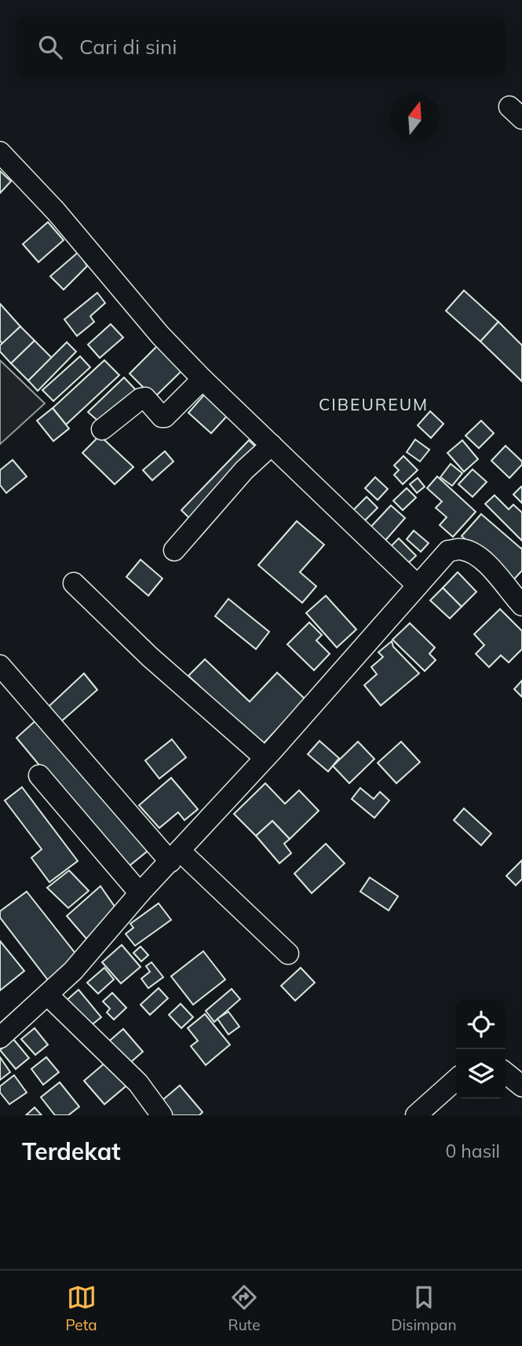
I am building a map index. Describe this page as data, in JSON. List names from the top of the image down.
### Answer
{
  "districts": ["CIBEUREUM"],
  "north": "top",
  "page": {
    "search": "Cari di sini",
    "heading": ["Terdekat", "0 hasil"],
    "nav": ["Peta", "Rute", "Disimpan"]
  }
}
